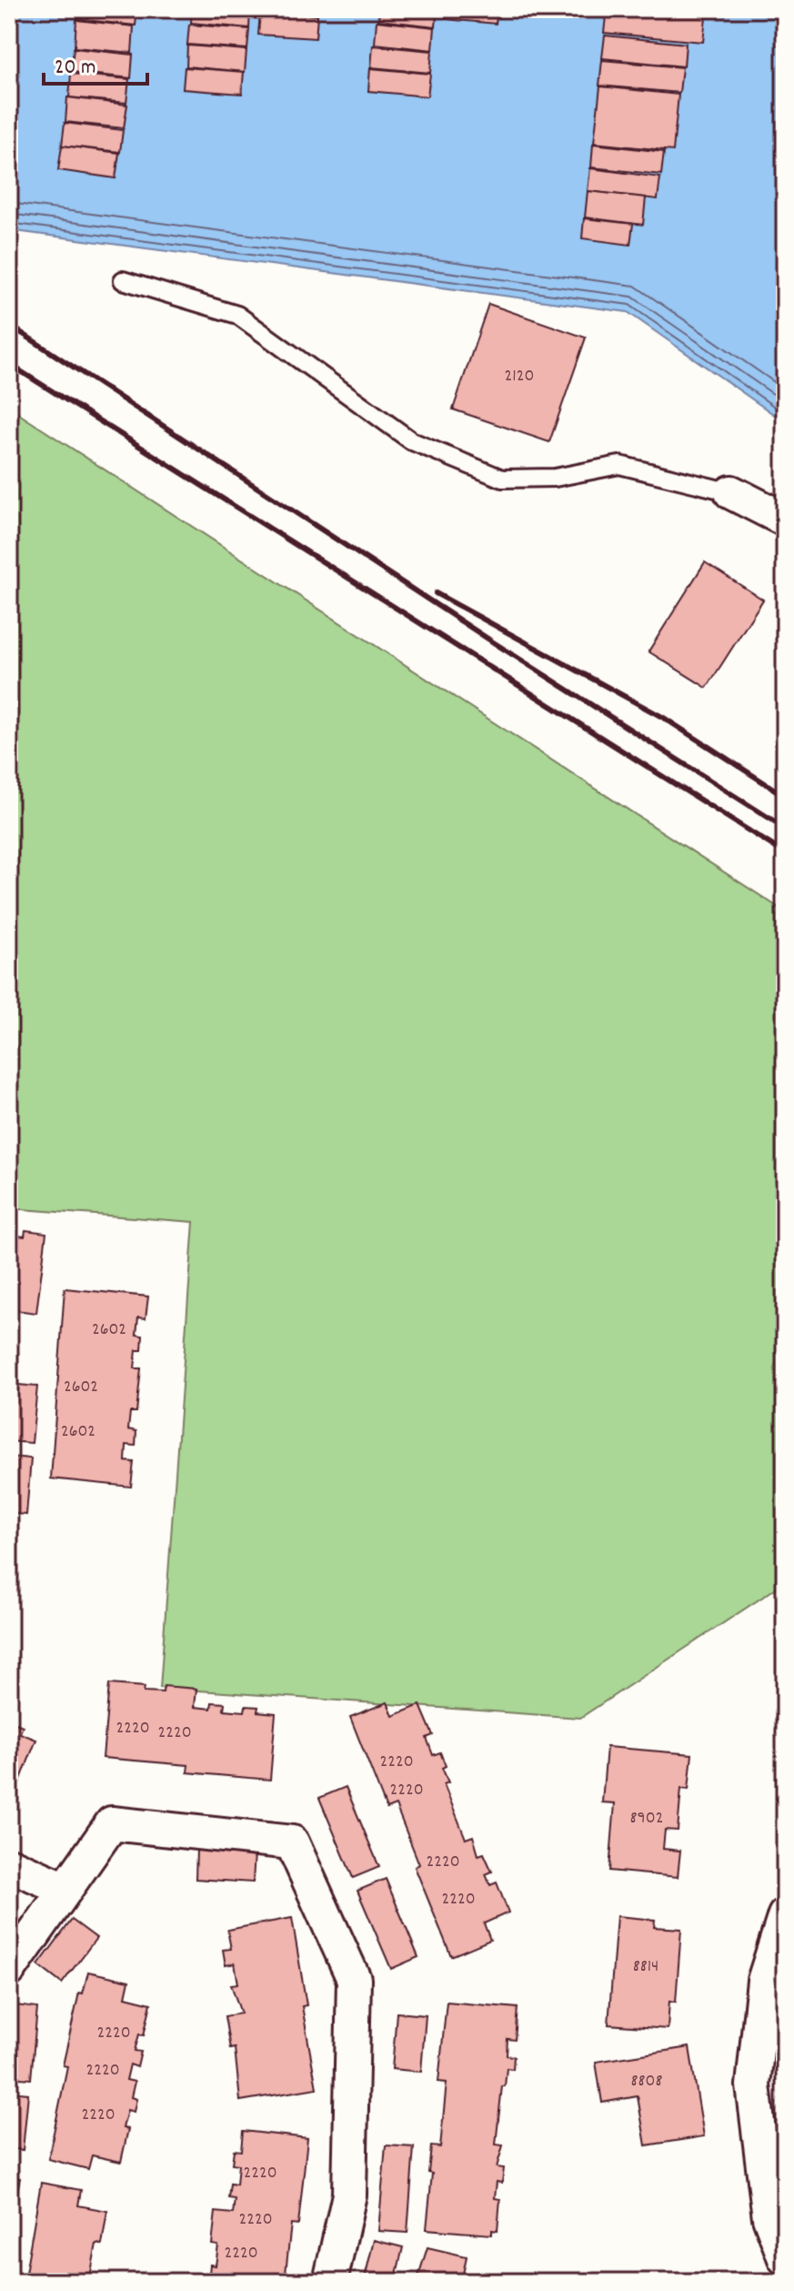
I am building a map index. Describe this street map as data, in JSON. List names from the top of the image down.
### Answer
{
  "house_numbers": [
    "2120",
    "2602",
    "2602",
    "2602",
    "2220",
    "2220",
    "2220",
    "2220",
    "8902",
    "2220",
    "2220",
    "8814",
    "2220",
    "2220",
    "8808",
    "2220",
    "2220",
    "2220",
    "2220"
  ],
  "scale_bar": "20 m"
}
